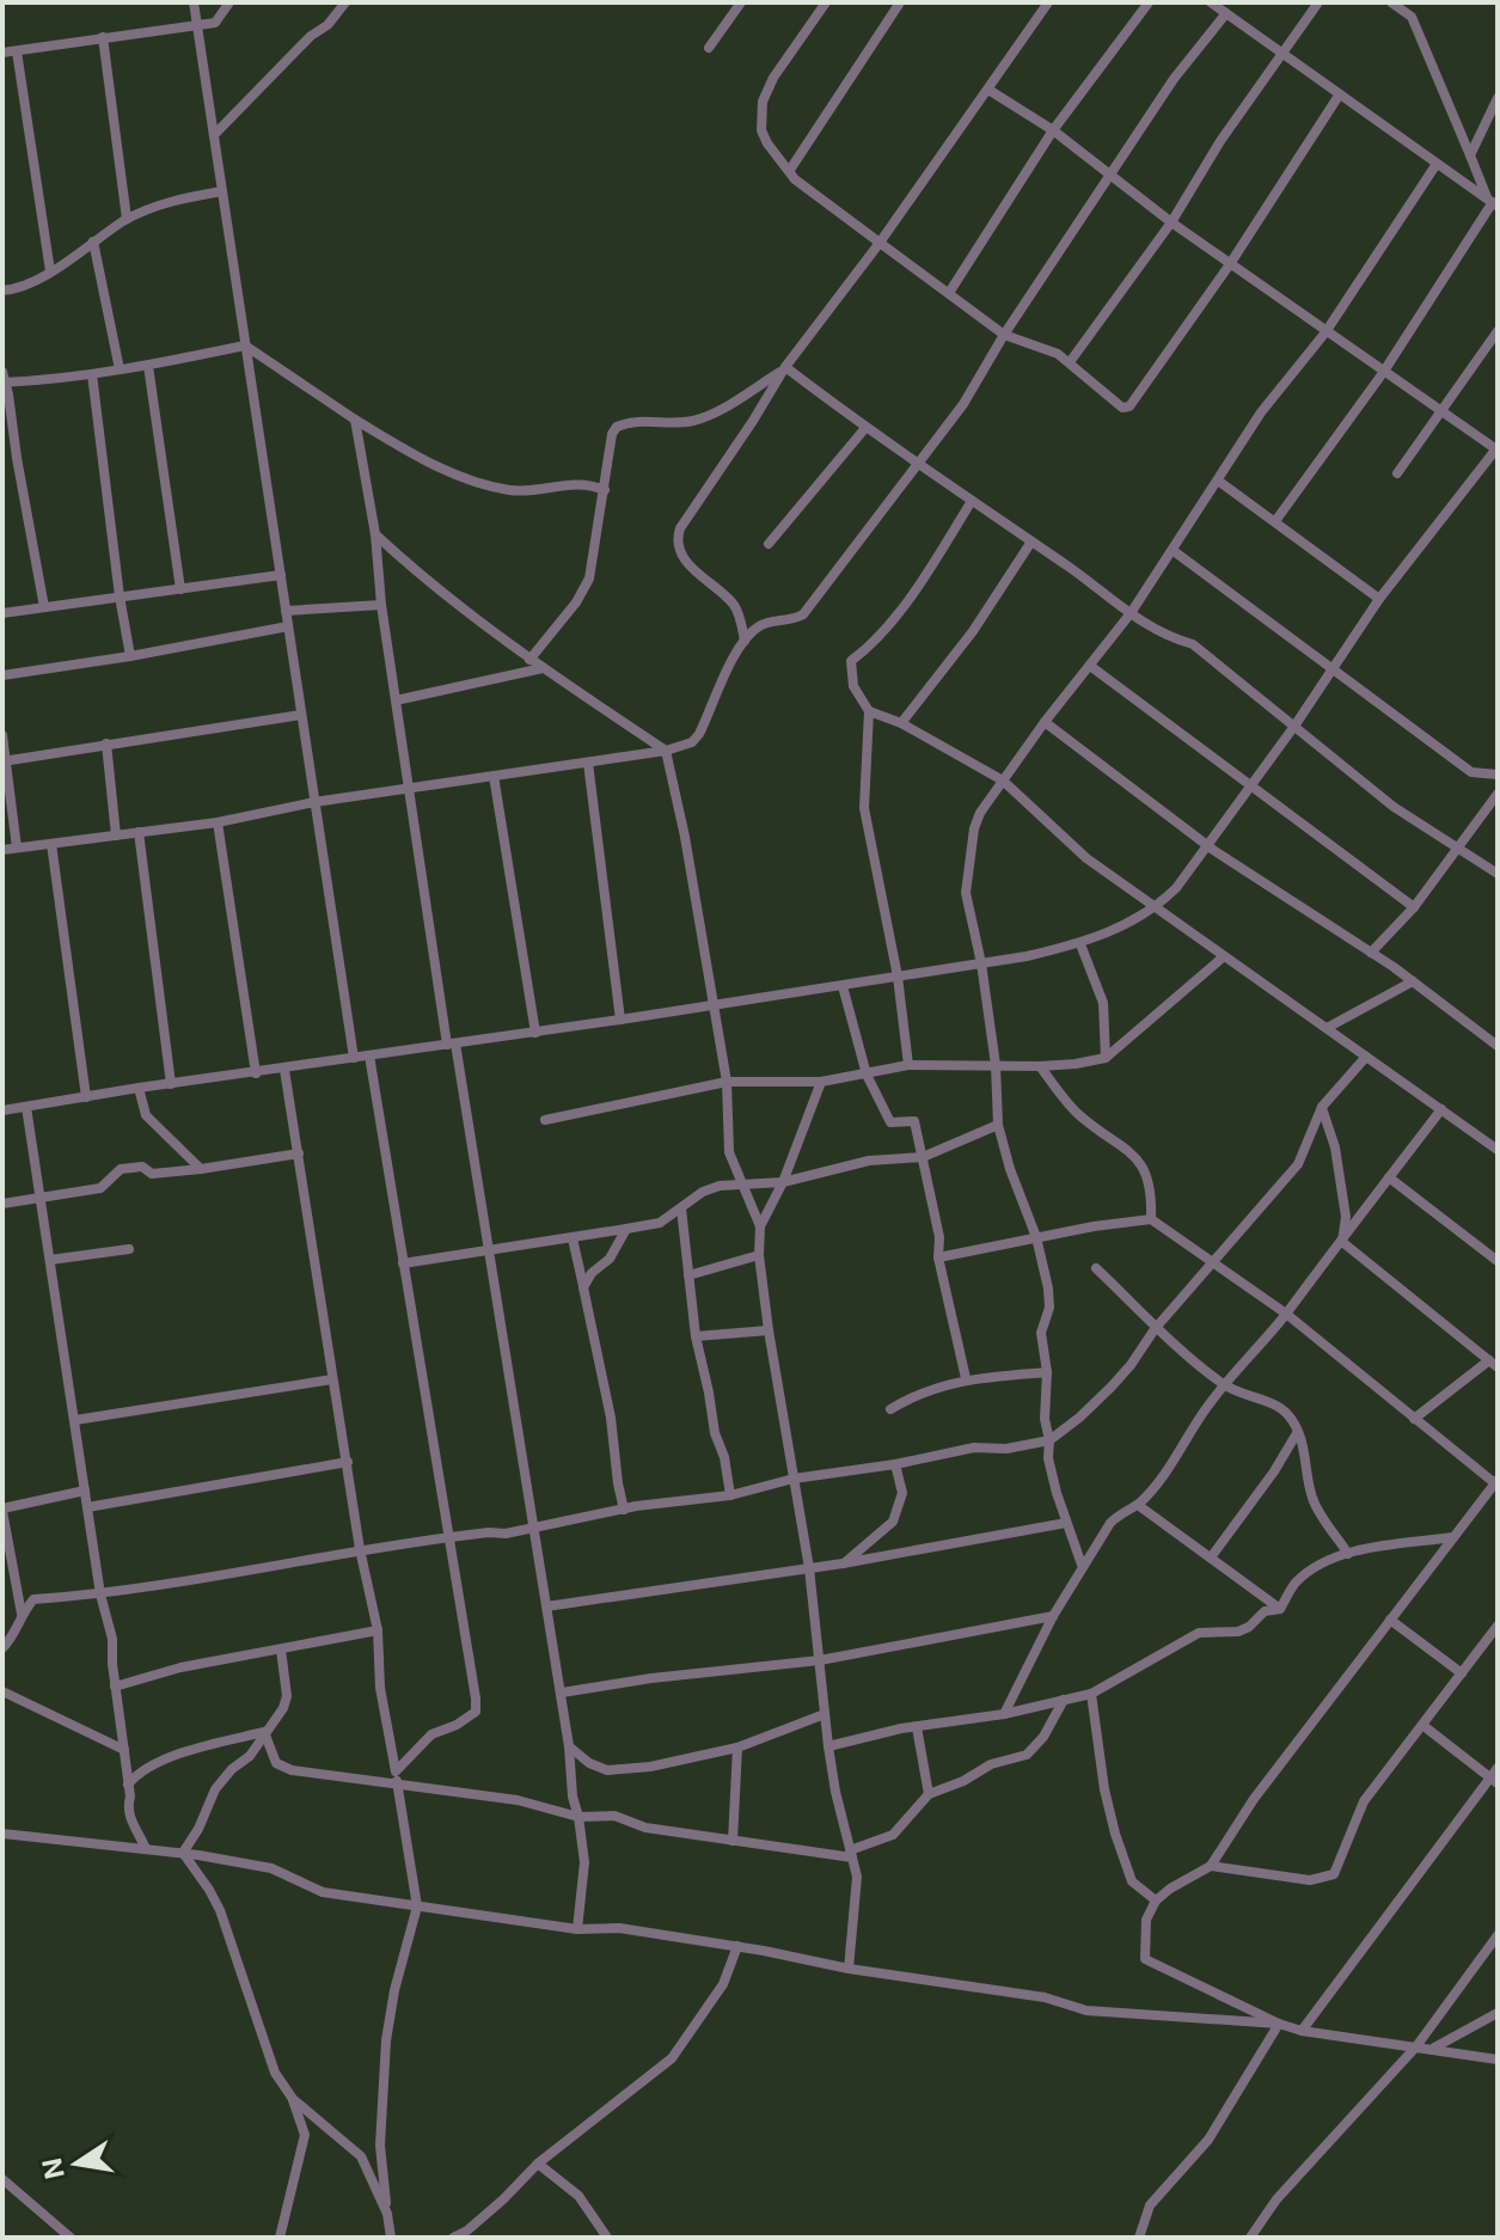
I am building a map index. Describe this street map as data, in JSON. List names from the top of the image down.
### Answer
{
  "north": "left"
}
